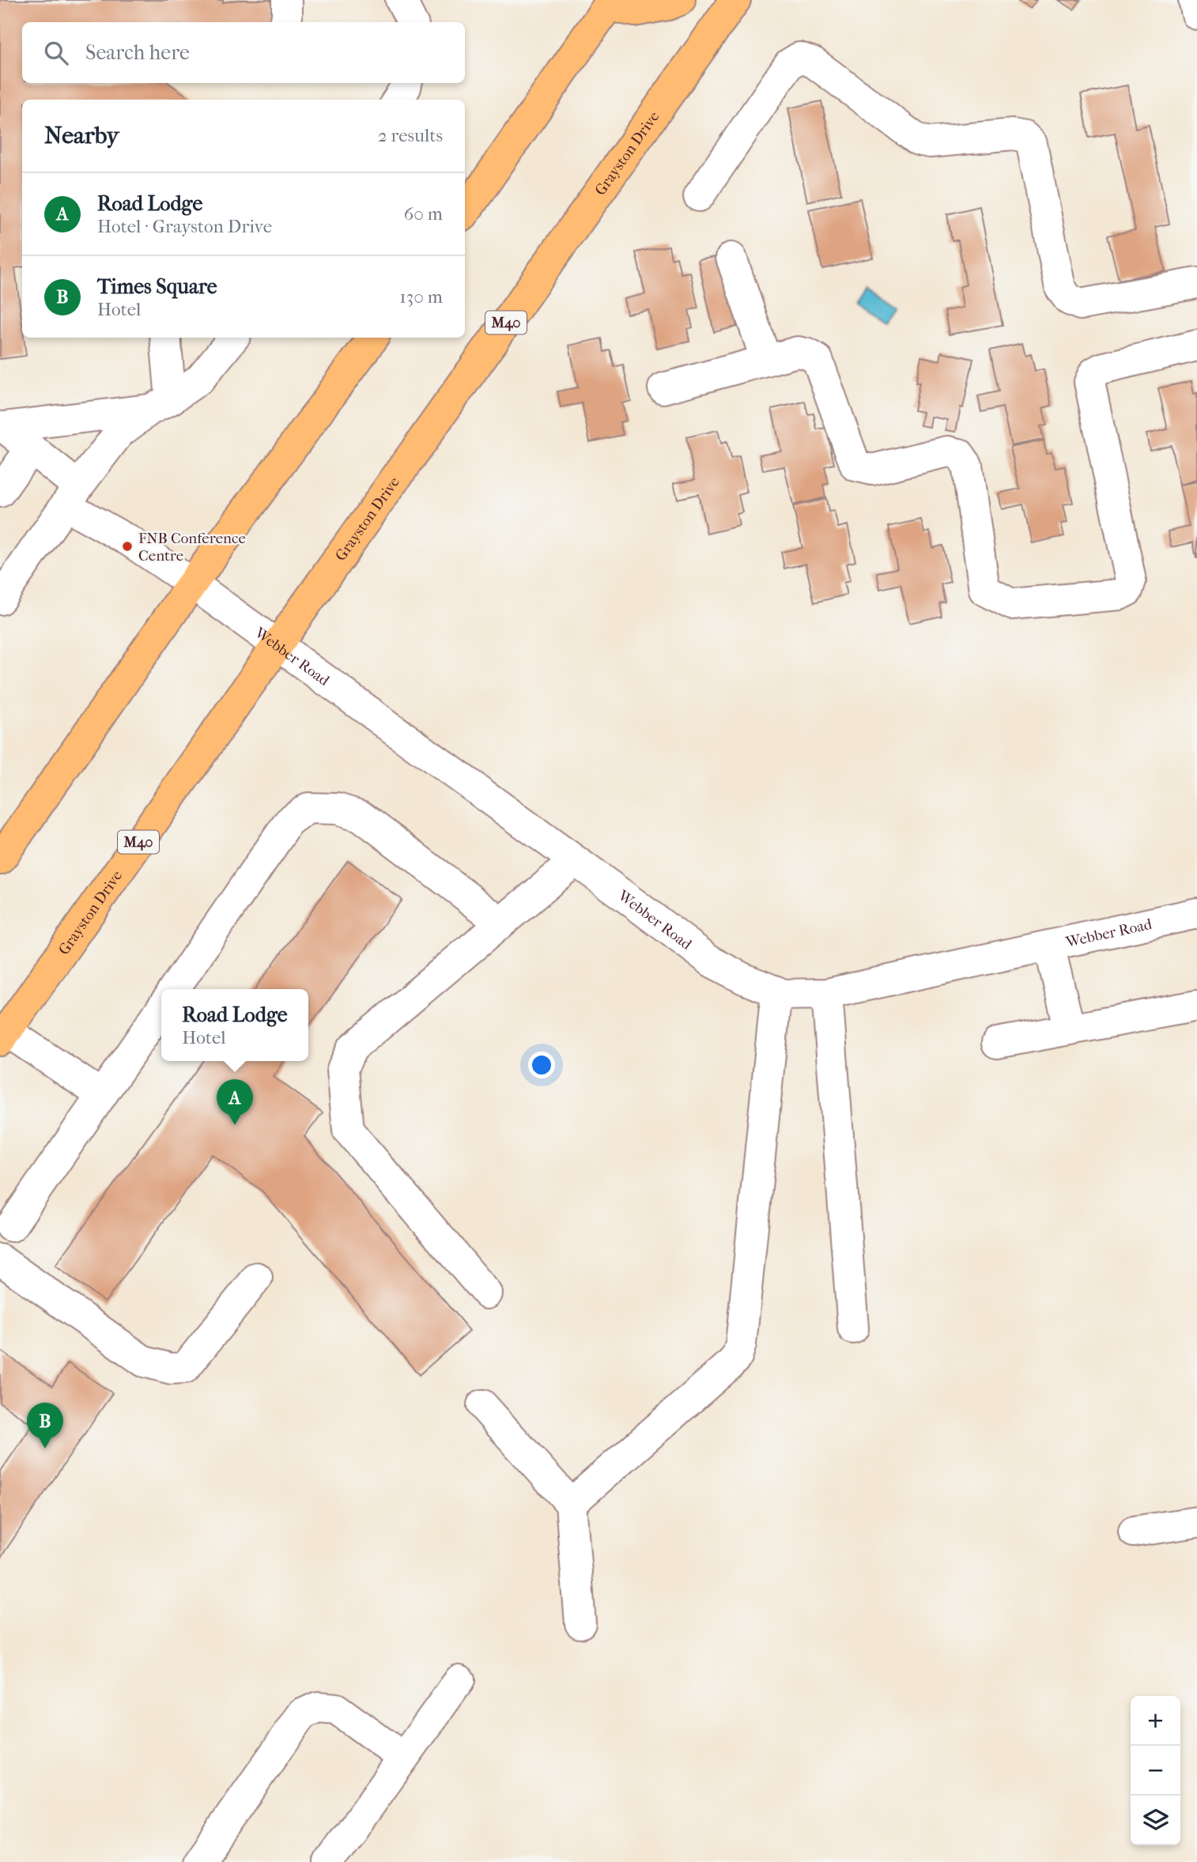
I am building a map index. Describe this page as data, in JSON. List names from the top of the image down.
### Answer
{
  "streets": {
    "main road": ["Grayston Drive", "M40"],
    "street": ["Webber Road"]
  },
  "crossings": [
    ["Grayston Drive", "Webber Road"]
  ],
  "places": ["FNB Conference Centre"],
  "page": {
    "search": "Search here",
    "heading": ["Nearby", "2 results"],
    "list": [
      {
        "mark": "A",
        "name": "Road Lodge",
        "note": "Hotel · Grayston Drive",
        "value": "60 m"
      },
      {
        "mark": "B",
        "name": "Times Square",
        "note": "Hotel",
        "value": "130 m"
      }
    ],
    "popup": ["Road Lodge", "Hotel"],
    "pins": ["A", "B"],
    "map_buttons": ["+", "−"]
  }
}
